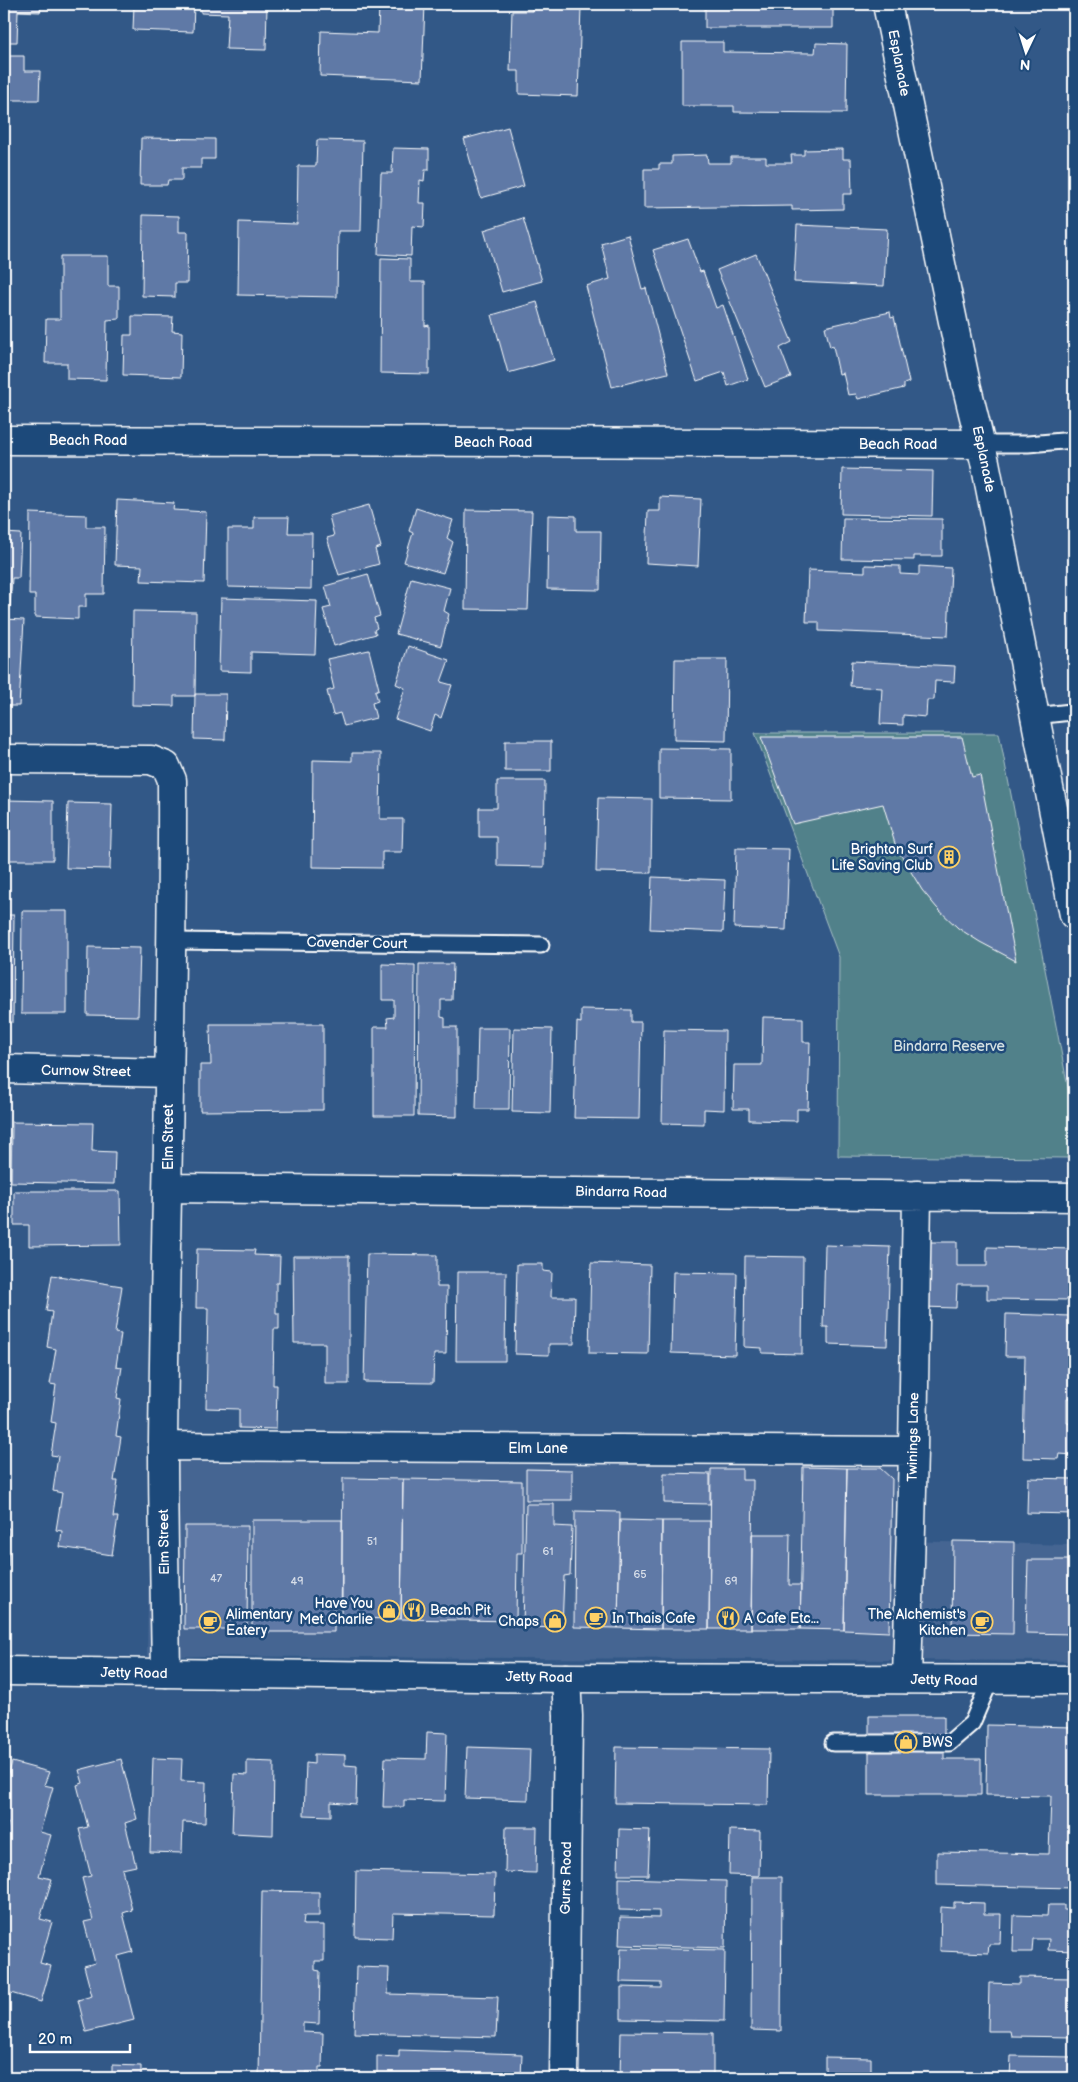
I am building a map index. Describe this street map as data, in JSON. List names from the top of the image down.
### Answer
{
  "streets": {
    "street": [
      "Esplanade",
      "Beach Road",
      "Curnow Street",
      "Elm Street",
      "Bindarra Road",
      "Twinings Lane",
      "Elm Lane",
      "Jetty Road",
      "Gurrs Road"
    ],
    "lane": ["Cavender Court"]
  },
  "crossings": [
    ["Esplanade", "Beach Road"],
    ["Cavender Court", "Elm Street"],
    ["Curnow Street", "Elm Street"],
    ["Elm Street", "Bindarra Road"],
    ["Elm Street", "Elm Lane"],
    ["Elm Street", "Jetty Road"],
    ["Bindarra Road", "Twinings Lane"],
    ["Twinings Lane", "Elm Lane"],
    ["Twinings Lane", "Jetty Road"],
    ["Jetty Road", "Gurrs Road"]
  ],
  "parks": ["Bindarra Reserve"],
  "places": {
    "building": ["Brighton Surf Life Saving Club"],
    "restaurant": ["Beach Pit", "A Cafe Etc..."],
    "shop": ["Have You Met Charlie", "Chaps", "BWS"],
    "cafe": ["In Thais Cafe", "Alimentary Eatery", "The Alchemist's Kitchen"]
  },
  "house_numbers": [
    "51",
    "61",
    "65",
    "47",
    "49",
    "69"
  ],
  "scale_bar": "20 m",
  "north": "bottom"
}
